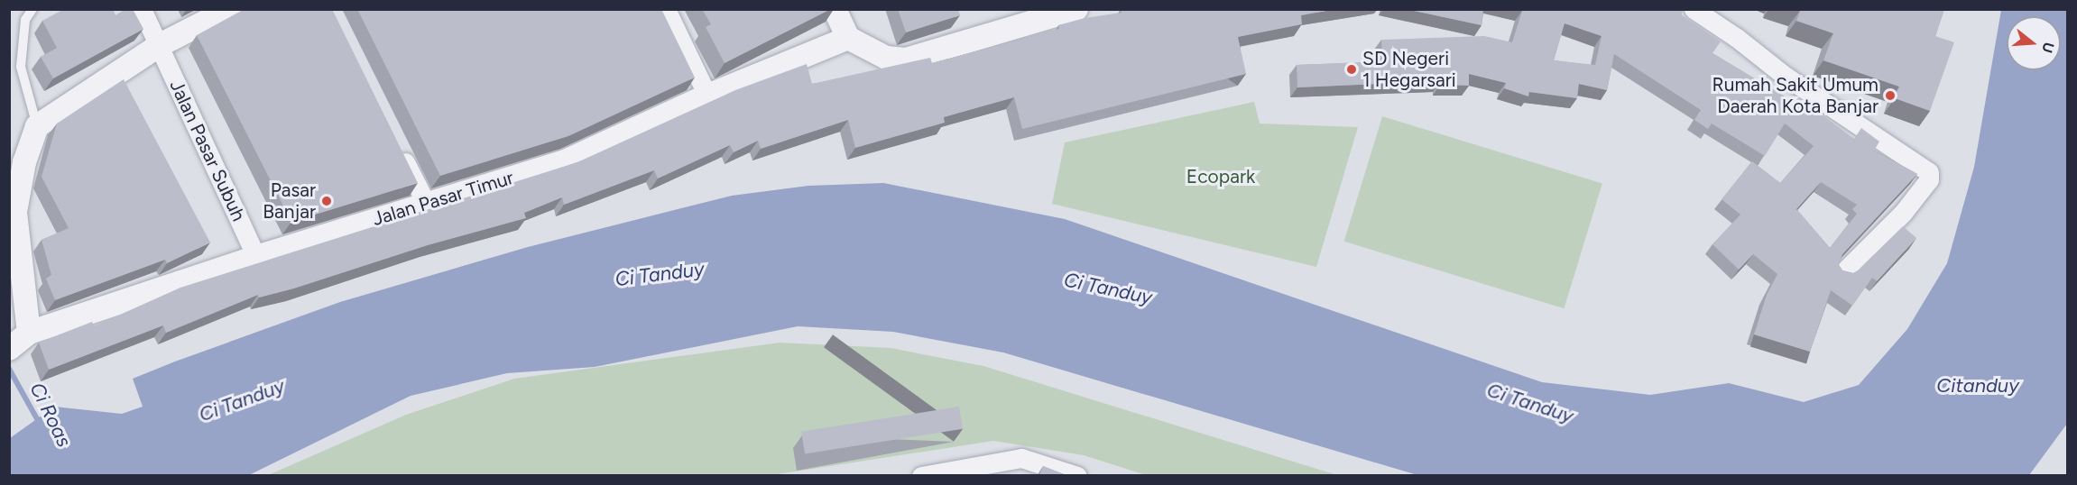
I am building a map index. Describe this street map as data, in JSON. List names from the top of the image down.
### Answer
{
  "streets": {
    "street": ["Jalan Pasar Subuh", "Jalan Pasar Timur"]
  },
  "crossings": [
    ["Jalan Pasar Subuh", "Jalan Pasar Timur"]
  ],
  "water": ["Ci Tanduy", "Citanduy", "Ci Roas"],
  "parks": ["Ecopark"],
  "places": ["SD Negeri 1 Hegarsari", "Rumah Sakit Umum Daerah Kota Banjar", "Pasar Banjar"],
  "north": "right"
}
